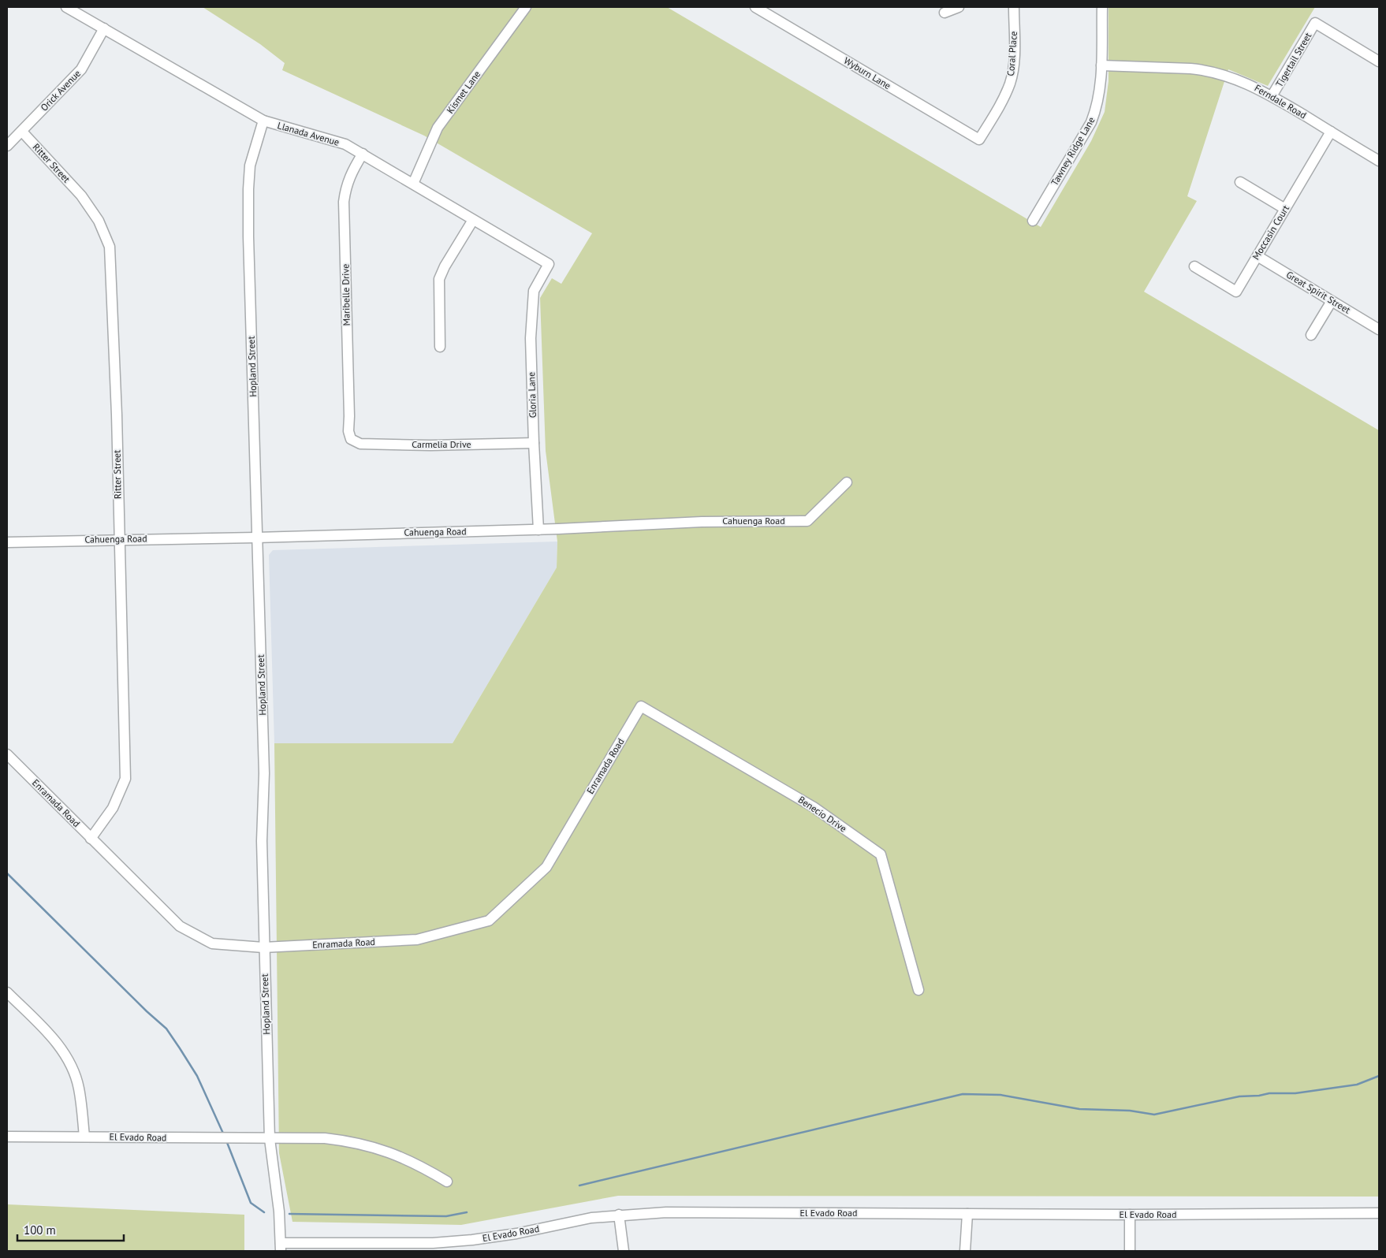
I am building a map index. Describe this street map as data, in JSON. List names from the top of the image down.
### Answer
{
  "streets": {
    "street": [
      "Coral Place",
      "Tigertail Street",
      "Wyburn Lane",
      "Orick Avenue",
      "Kismet Lane",
      "Ferndale Road",
      "Llanada Avenue",
      "Tawney Ridge Lane",
      "Ritter Street",
      "Moccasin Court",
      "Great Spirit Street",
      "Maribelle Drive",
      "Hopland Street",
      "Gloria Lane",
      "Carmelia Drive",
      "Cahuenga Road",
      "Enramada Road",
      "Benecio Drive",
      "El Evado Road"
    ]
  },
  "crossings": [
    ["Coral Place", "Wyburn Lane"],
    ["Tigertail Street", "Ferndale Road"],
    ["Orick Avenue", "Llanada Avenue"],
    ["Orick Avenue", "Ritter Street"],
    ["Kismet Lane", "Llanada Avenue"],
    ["Ferndale Road", "Tawney Ridge Lane"],
    ["Ferndale Road", "Moccasin Court"],
    ["Llanada Avenue", "Maribelle Drive"],
    ["Llanada Avenue", "Hopland Street"],
    ["Llanada Avenue", "Gloria Lane"],
    ["Ritter Street", "Cahuenga Road"],
    ["Ritter Street", "Enramada Road"],
    ["Moccasin Court", "Great Spirit Street"],
    ["Maribelle Drive", "Carmelia Drive"],
    ["Hopland Street", "Cahuenga Road"],
    ["Hopland Street", "Enramada Road"],
    ["Hopland Street", "El Evado Road"],
    ["Gloria Lane", "Carmelia Drive"],
    ["Gloria Lane", "Cahuenga Road"],
    ["Enramada Road", "Benecio Drive"]
  ],
  "scale_bar": "100 m"
}
